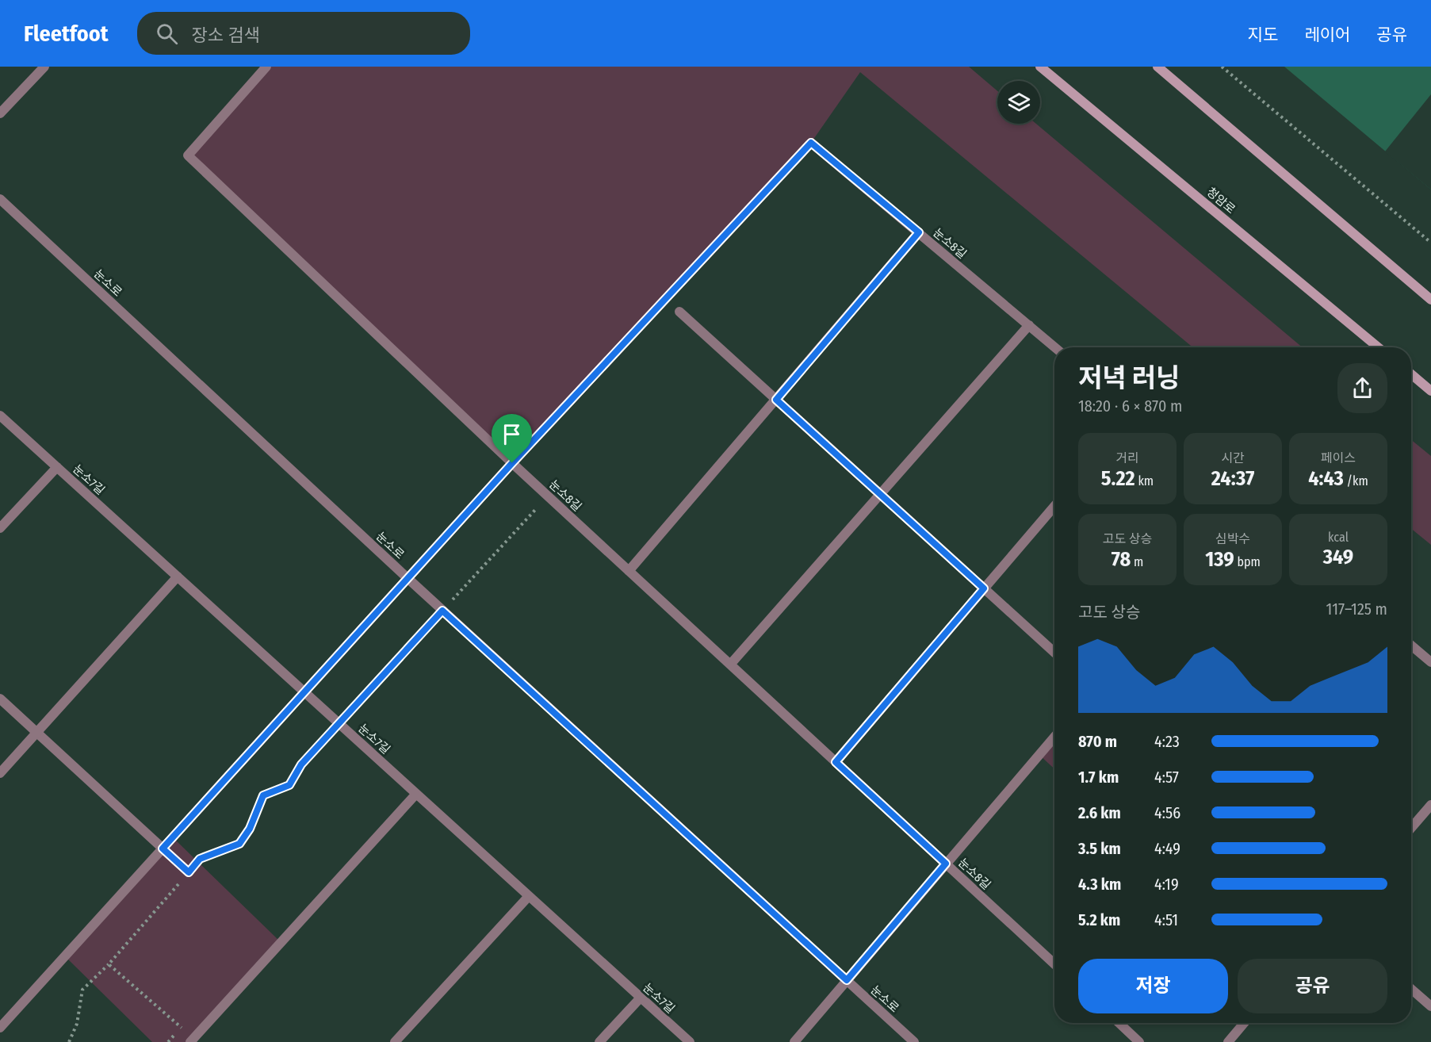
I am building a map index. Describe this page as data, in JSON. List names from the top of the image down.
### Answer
{
  "streets": {
    "main road": ["청암로"],
    "street": ["눈소8길", "눈소로", "눈소7길"]
  },
  "page": {
    "header": "Fleetfoot",
    "search": "장소 검색",
    "nav": ["지도", "레이어", "공유"],
    "heading": ["저녁 러닝", "18:20 · 6 × 870 m"],
    "stats": [
      ["거리", "5.22 km"],
      ["시간", "24:37"],
      ["페이스", "4:43 /km"],
      ["고도 상승", "78 m"],
      ["심박수", "139 bpm"],
      ["kcal", "349"]
    ],
    "chart": ["고도 상승", "117–125 m"],
    "list": [
      {
        "name": "870 m",
        "note": "4:23"
      },
      {
        "name": "1.7 km",
        "note": "4:57"
      },
      {
        "name": "2.6 km",
        "note": "4:56"
      },
      {
        "name": "3.5 km",
        "note": "4:49"
      },
      {
        "name": "4.3 km",
        "note": "4:19"
      },
      {
        "name": "5.2 km",
        "note": "4:51"
      }
    ],
    "buttons": ["저장", "공유"]
  }
}
